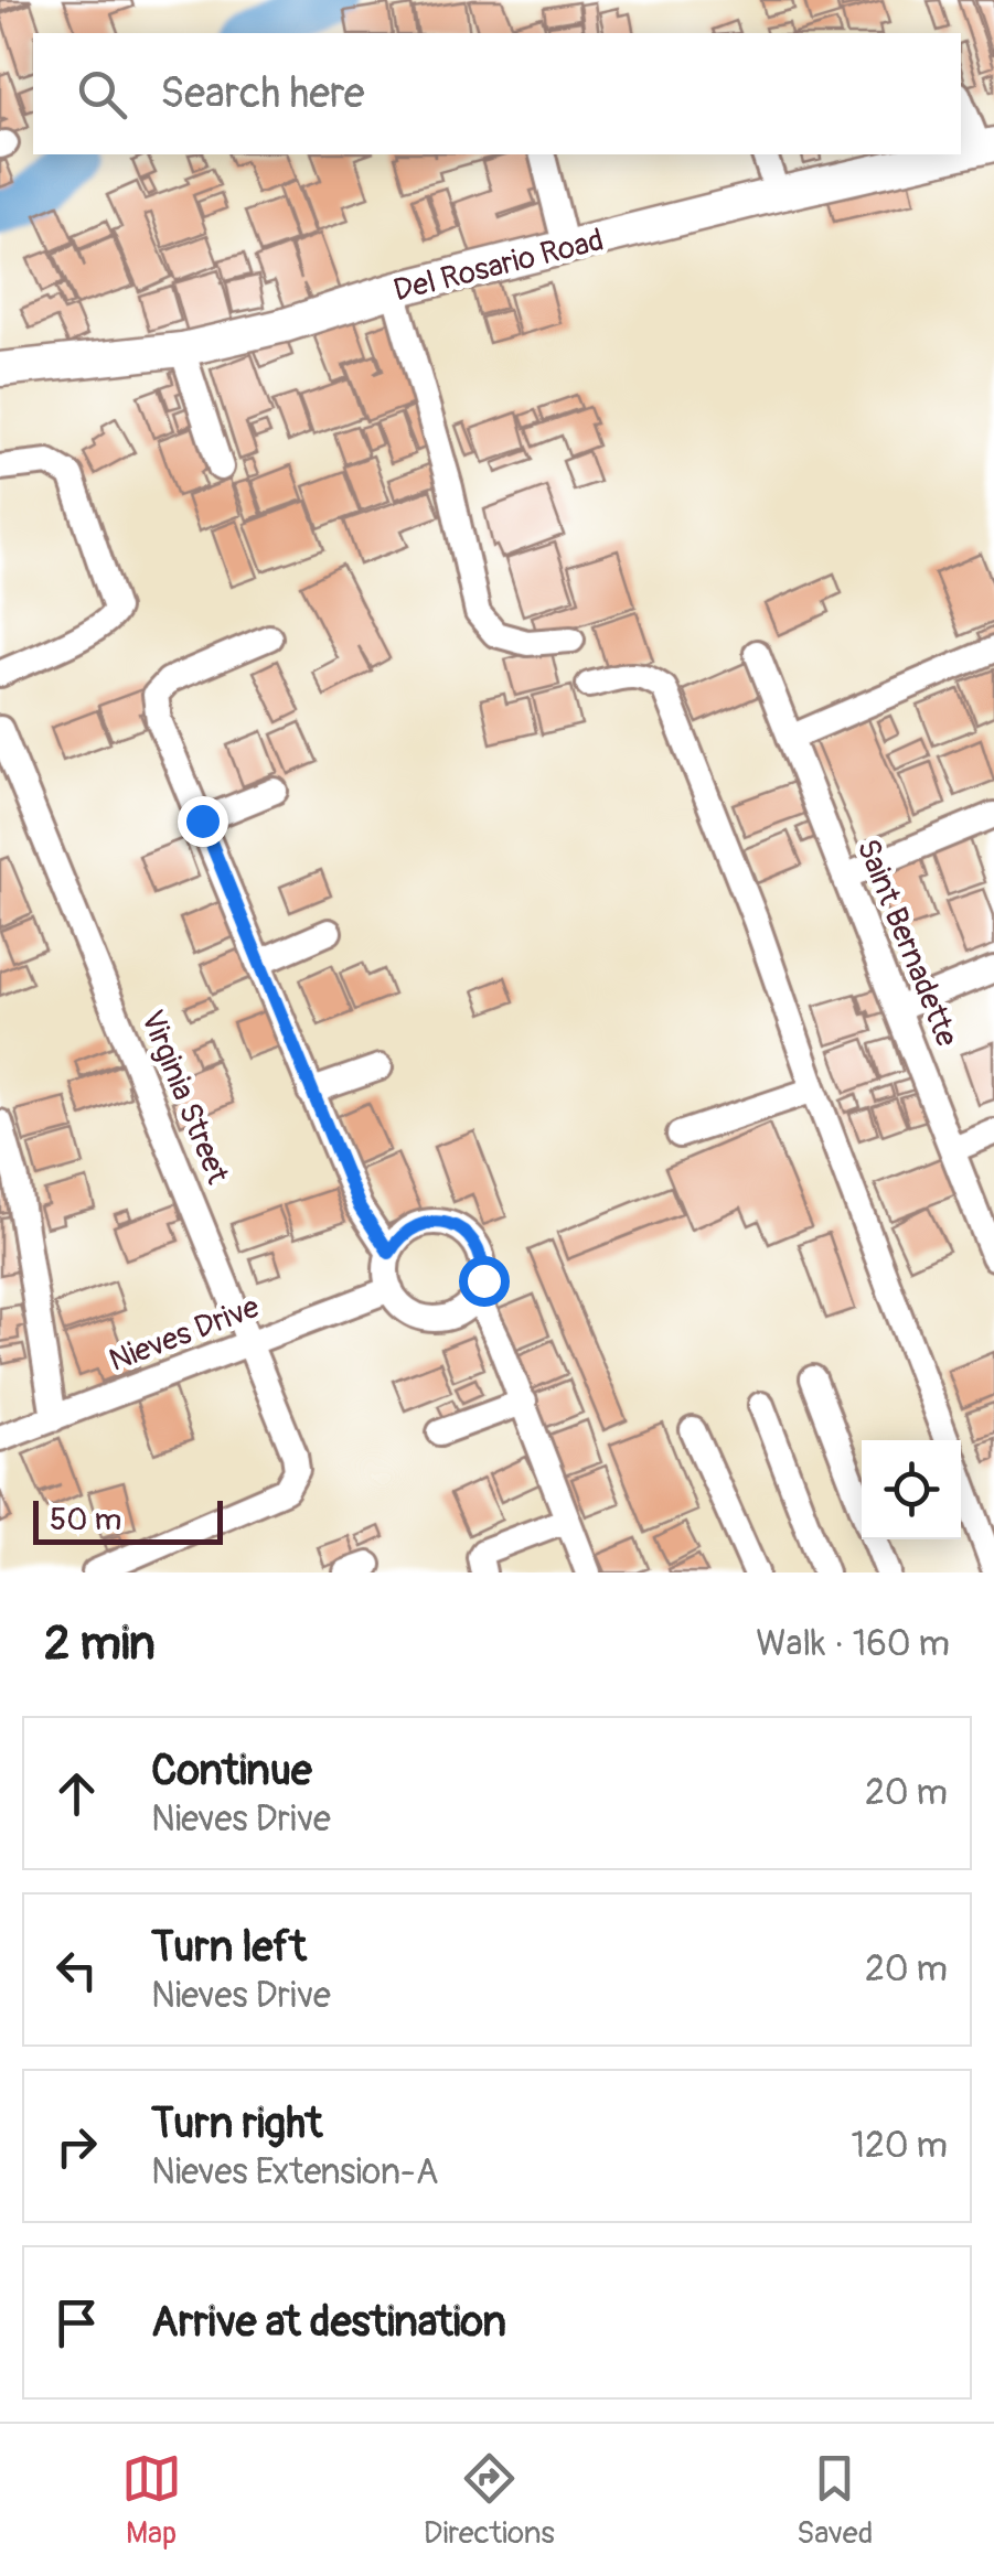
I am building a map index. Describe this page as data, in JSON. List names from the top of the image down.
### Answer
{
  "streets": {
    "main road": ["Del Rosario Road"],
    "street": ["Saint Bernadette", "Virginia Street", "Nieves Drive"]
  },
  "crossings": [
    ["Virginia Street", "Nieves Drive"]
  ],
  "scale_bar": "50 m",
  "page": {
    "search": "Search here",
    "scale": "50 m",
    "heading": ["2 min", "Walk · 160 m"],
    "list": [
      ["Continue", "Nieves Drive", "20 m"],
      ["Turn left", "Nieves Drive", "20 m"],
      ["Turn right", "Nieves Extension-A", "120 m"],
      "Arrive at destination"
    ],
    "nav": ["Map", "Directions", "Saved"]
  }
}
